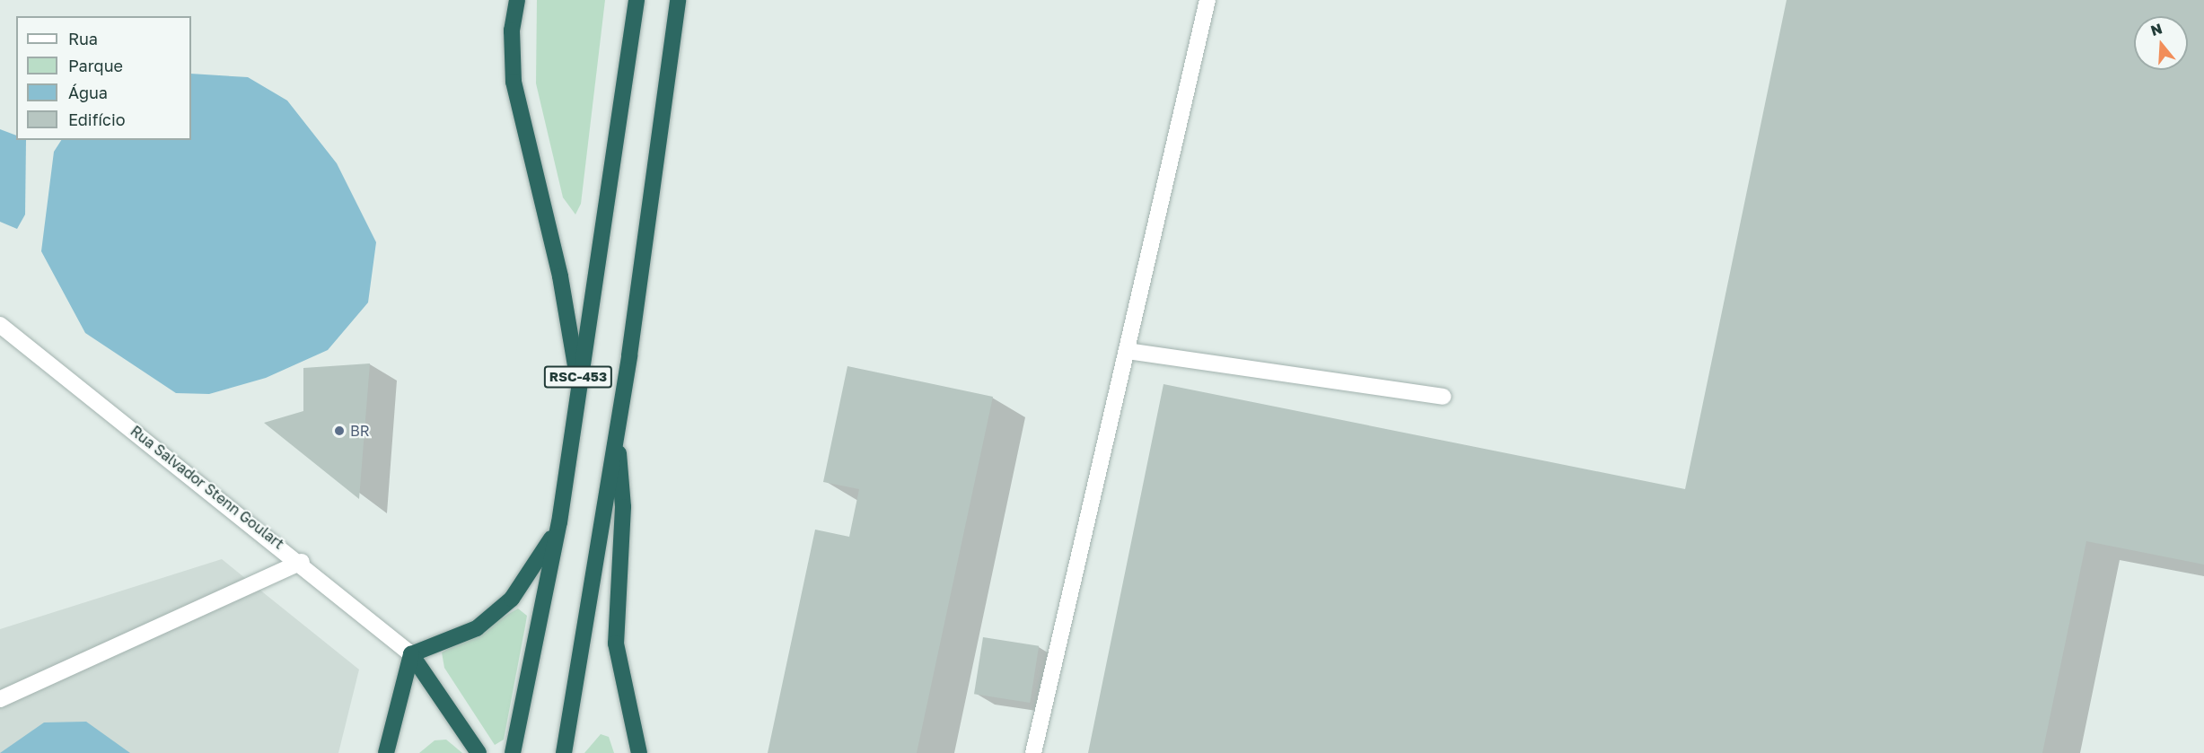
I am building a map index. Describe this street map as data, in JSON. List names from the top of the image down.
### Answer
{
  "streets": {
    "highway": ["RSC-453"],
    "main road": ["Rua Salvador Stenn Goulart"]
  },
  "places": ["BR"],
  "legend": [
    "Rua",
    "Parque",
    "Água",
    "Edifício"
  ],
  "north": "top"
}
